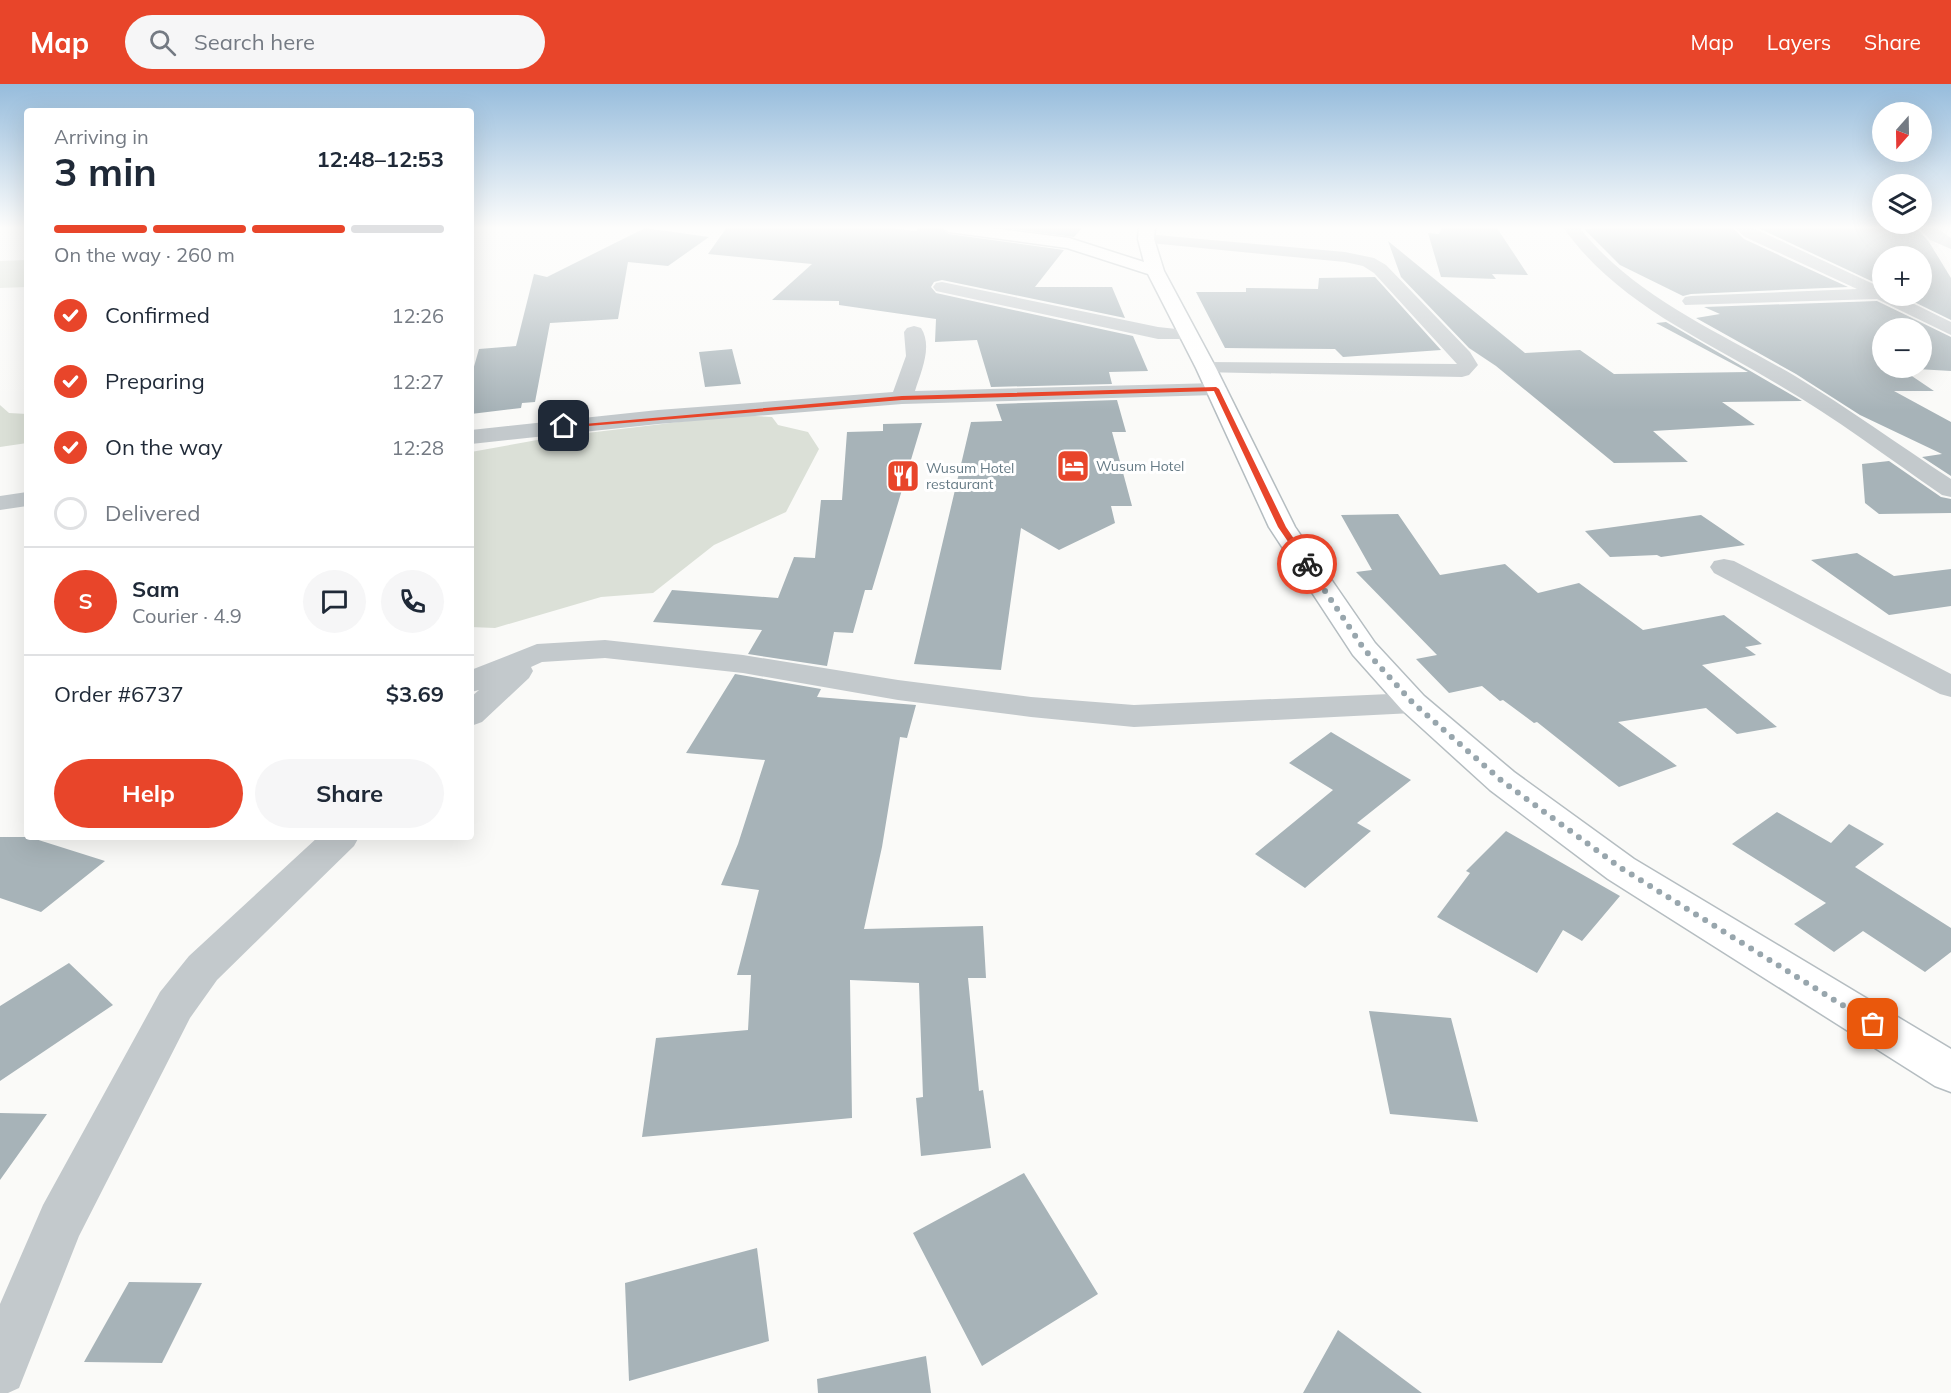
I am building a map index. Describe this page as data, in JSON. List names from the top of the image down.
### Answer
{
  "places": {
    "hotel": ["Wusum Hotel"],
    "restaurant": ["Wusum Hotel restaurant"]
  },
  "north": "bottom",
  "page": {
    "header": "Map",
    "search": "Search here",
    "nav": ["Map", "Layers", "Share"],
    "map_buttons": ["+", "−"],
    "heading": ["3 min", "Arriving in", "12:48–12:53"],
    "panel": [
      "Sam",
      "Courier · 4.9",
      "Order #6737",
      "$3.69"
    ],
    "bar": "On the way · 260 m",
    "list": [
      ["Confirmed", "12:26"],
      ["Preparing", "12:27"],
      ["On the way", "12:28"],
      "Delivered"
    ],
    "round": "S",
    "buttons": ["Help", "Share"]
  }
}
